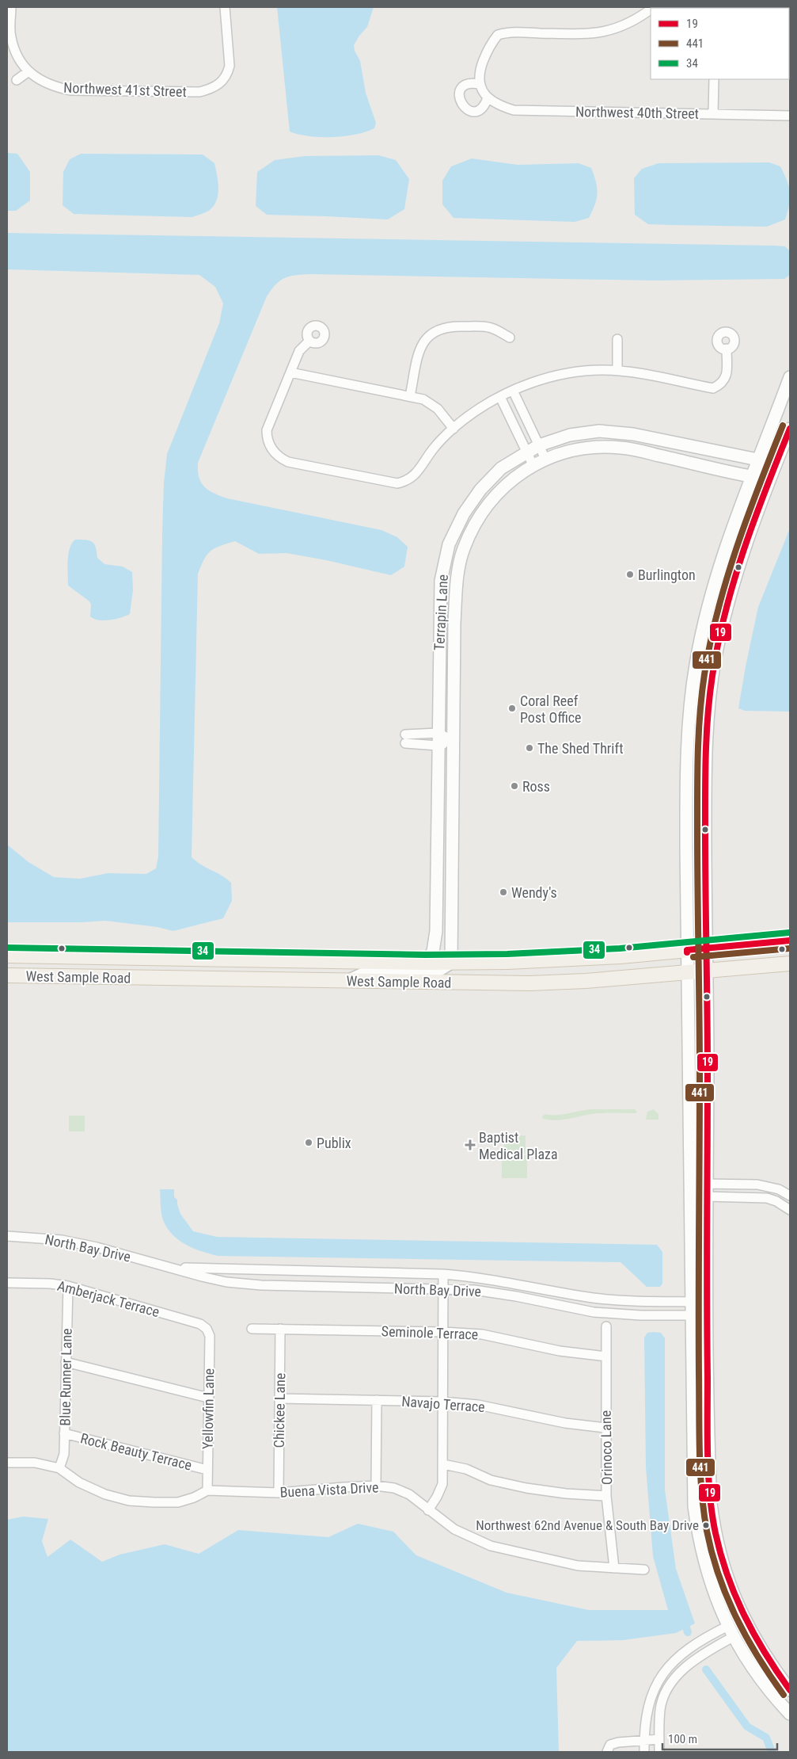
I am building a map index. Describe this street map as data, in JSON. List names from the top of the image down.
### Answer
{
  "streets": {
    "main road": ["West Sample Road"],
    "street": [
      "Northwest 41st Street",
      "Northwest 40th Street",
      "Terrapin Lane",
      "North Bay Drive",
      "Amberjack Terrace",
      "Seminole Terrace",
      "Blue Runner Lane",
      "Navajo Terrace",
      "Yellowfin Lane",
      "Chickee Lane",
      "Orinoco Lane",
      "Rock Beauty Terrace",
      "Buena Vista Drive"
    ]
  },
  "crossings": [
    ["Terrapin Lane", "West Sample Road"],
    ["Amberjack Terrace", "Blue Runner Lane"],
    ["Amberjack Terrace", "Yellowfin Lane"],
    ["Seminole Terrace", "Chickee Lane"],
    ["Seminole Terrace", "Orinoco Lane"],
    ["Blue Runner Lane", "Rock Beauty Terrace"],
    ["Blue Runner Lane", "Buena Vista Drive"],
    ["Navajo Terrace", "Chickee Lane"],
    ["Navajo Terrace", "Orinoco Lane"],
    ["Yellowfin Lane", "Rock Beauty Terrace"],
    ["Yellowfin Lane", "Buena Vista Drive"],
    ["Chickee Lane", "Buena Vista Drive"],
    ["Orinoco Lane", "Buena Vista Drive"]
  ],
  "places": {
    "other": [
      "Burlington",
      "Coral Reef Post Office",
      "The Shed Thrift",
      "Ross",
      "Wendy's",
      "Publix",
      "Northwest 62nd Avenue & South Bay Drive"
    ],
    "health": ["Baptist Medical Plaza"]
  },
  "lines": ["transit line 441", "transit line 19", "transit line 34"],
  "legend": ["19", "441", "34"],
  "scale_bar": "100 m"
}
